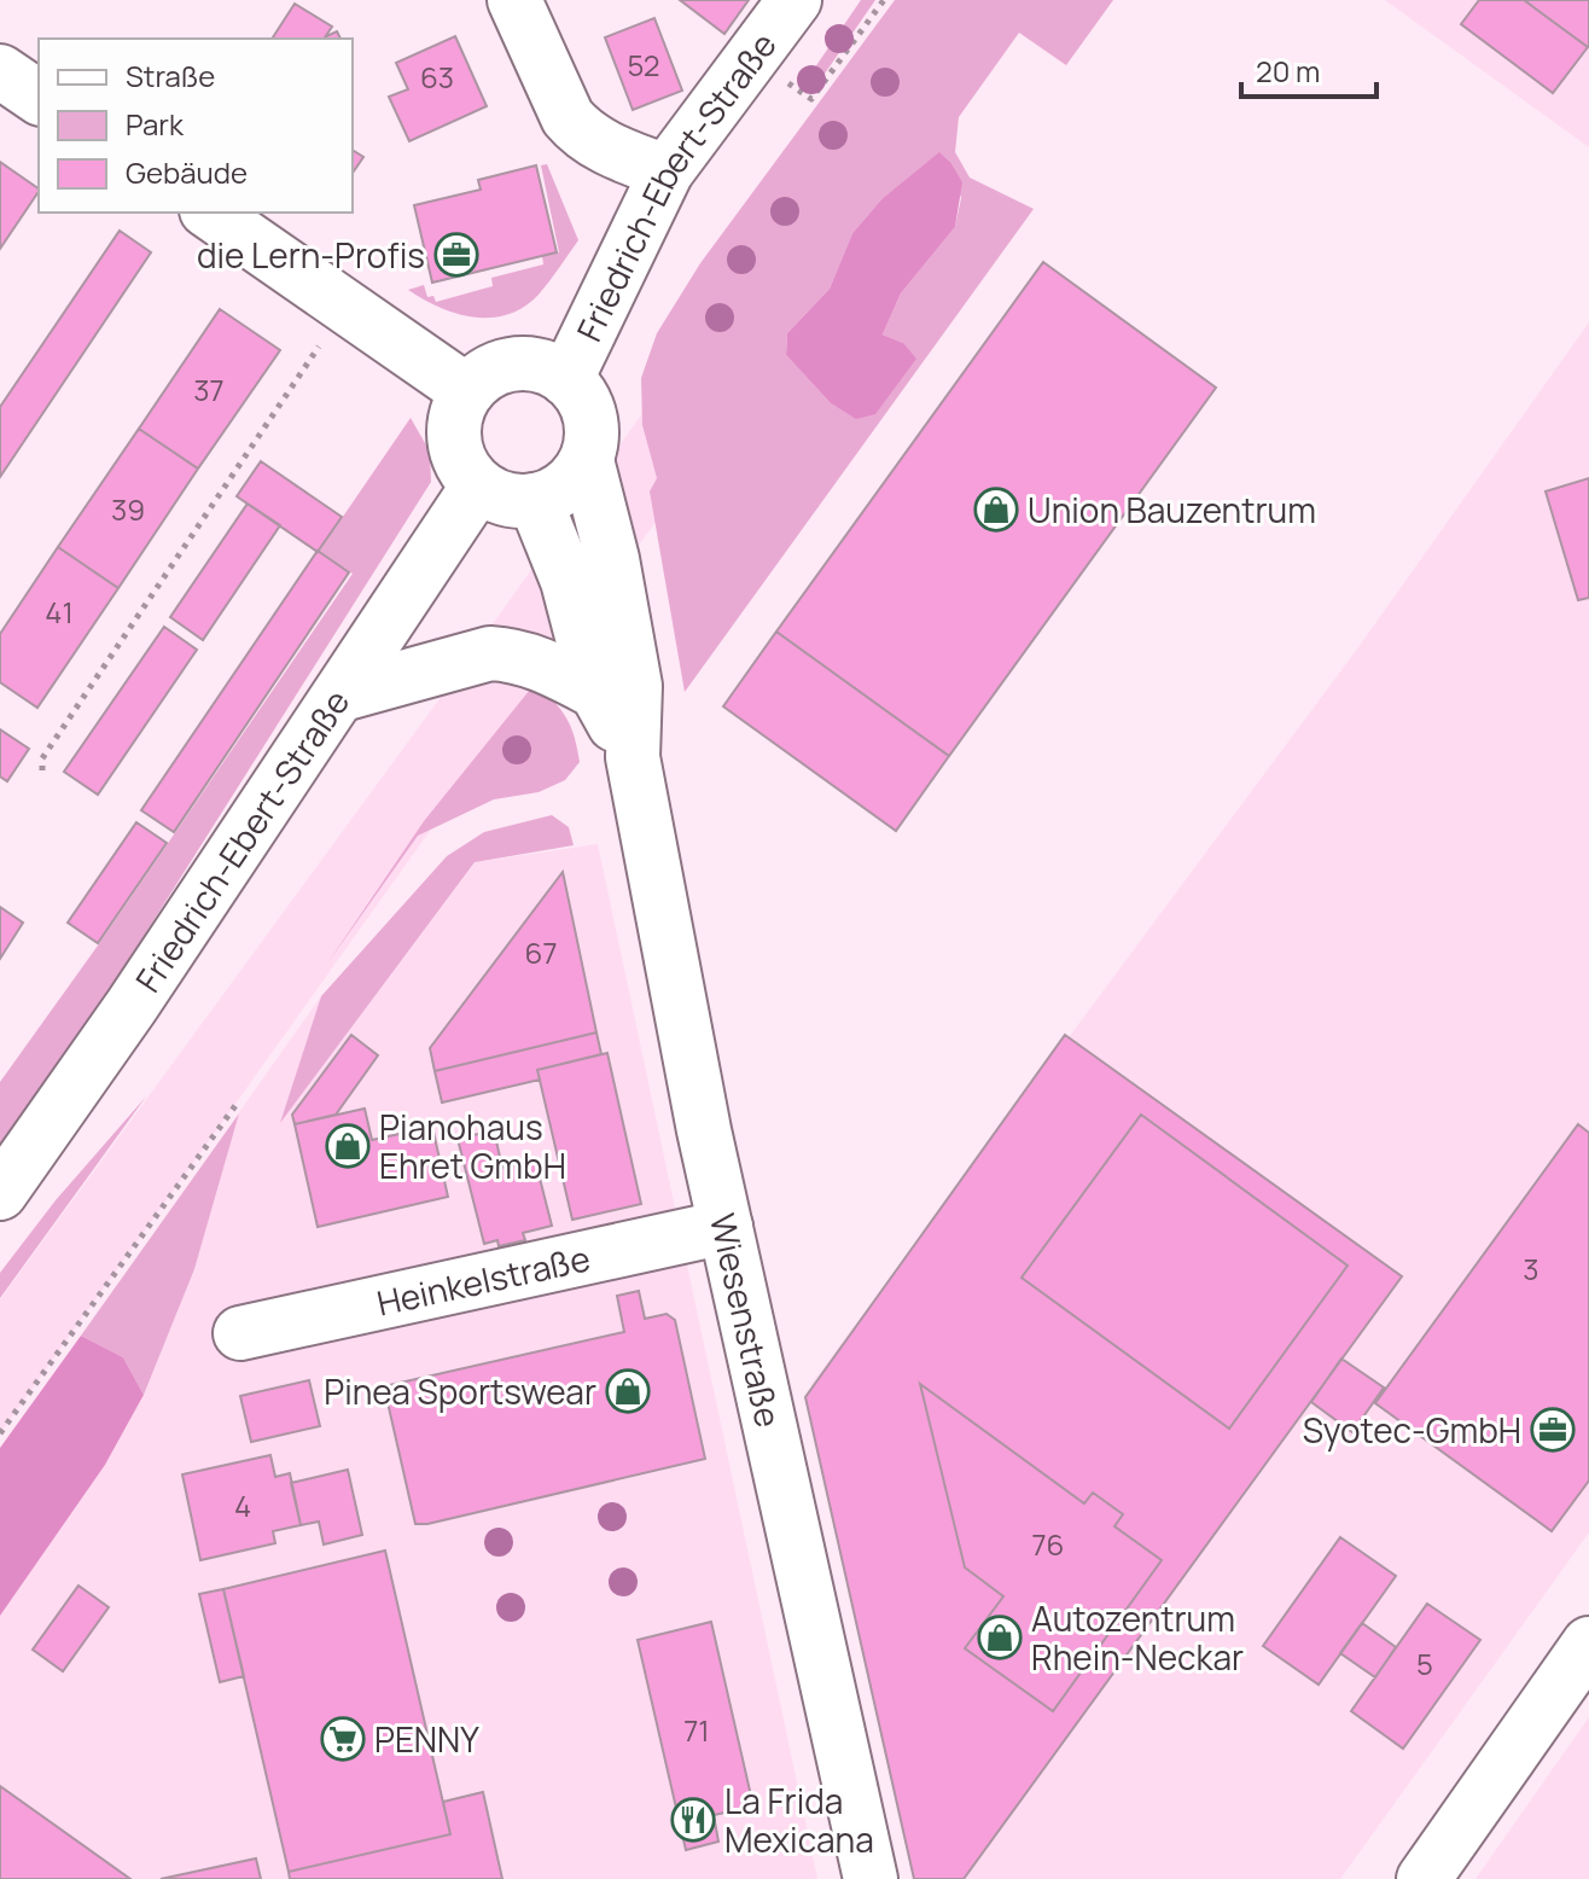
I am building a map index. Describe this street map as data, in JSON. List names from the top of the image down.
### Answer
{
  "streets": {
    "street": ["Friedrich-Ebert-Straße", "Heinkelstraße", "Wiesenstraße"]
  },
  "crossings": [
    ["Friedrich-Ebert-Straße", "Wiesenstraße"],
    ["Heinkelstraße", "Wiesenstraße"]
  ],
  "places": {
    "office": ["die Lern-Profis", "Syotec-GmbH"],
    "shop": [
      "Union Bauzentrum",
      "Pianohaus Ehret GmbH",
      "Pinea Sportswear",
      "Autozentrum Rhein-Neckar"
    ],
    "supermarket": ["PENNY"],
    "restaurant": ["La Frida Mexicana"]
  },
  "house_numbers": [
    "52",
    "63",
    "37",
    "39",
    "41",
    "67",
    "3",
    "4",
    "76",
    "5",
    "71"
  ],
  "legend": ["Straße", "Park", "Gebäude"],
  "scale_bar": "20 m"
}
